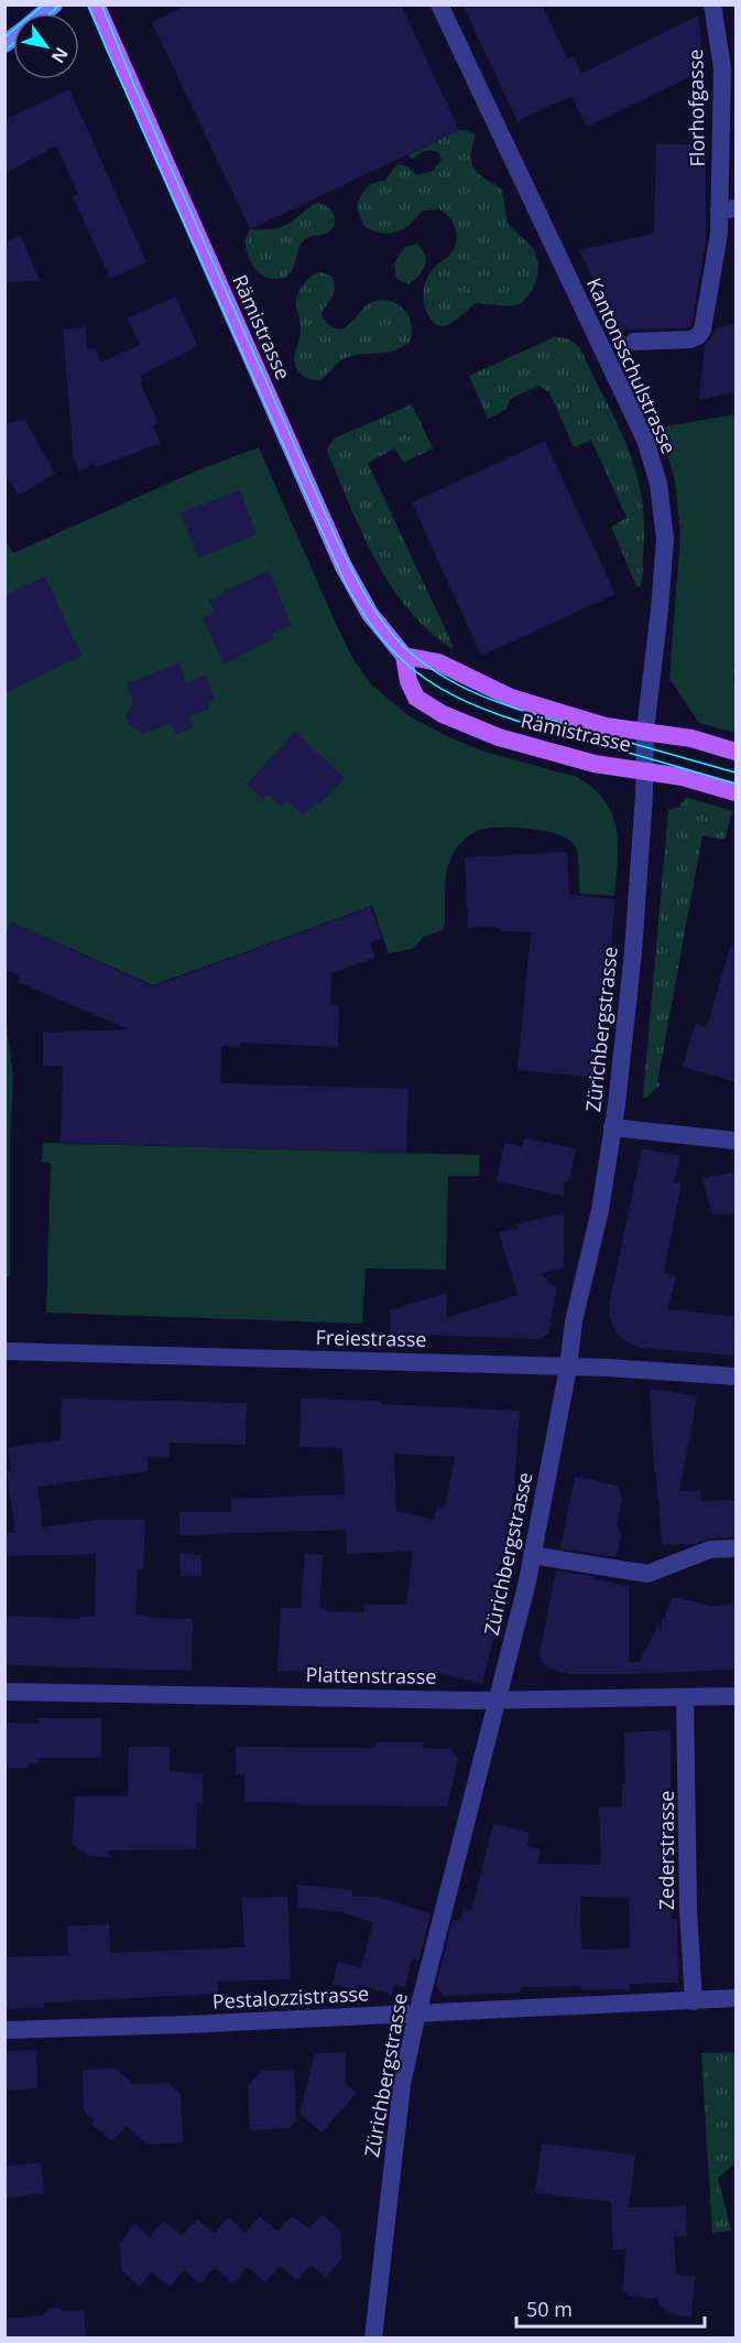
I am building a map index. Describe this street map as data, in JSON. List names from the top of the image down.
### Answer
{
  "streets": {
    "main road": ["Rämistrasse"],
    "street": [
      "Florhofgasse",
      "Kantonsschulstrasse",
      "Zürichbergstrasse",
      "Freiestrasse",
      "Plattenstrasse",
      "Zederstrasse",
      "Pestalozzistrasse"
    ]
  },
  "crossings": [
    ["Rämistrasse", "Kantonsschulstrasse"],
    ["Rämistrasse", "Zürichbergstrasse"],
    ["Kantonsschulstrasse", "Zürichbergstrasse"],
    ["Zürichbergstrasse", "Freiestrasse"],
    ["Zürichbergstrasse", "Plattenstrasse"],
    ["Zürichbergstrasse", "Pestalozzistrasse"],
    ["Plattenstrasse", "Zederstrasse"],
    ["Zederstrasse", "Pestalozzistrasse"]
  ],
  "scale_bar": "50 m",
  "north": "bottom right"
}
